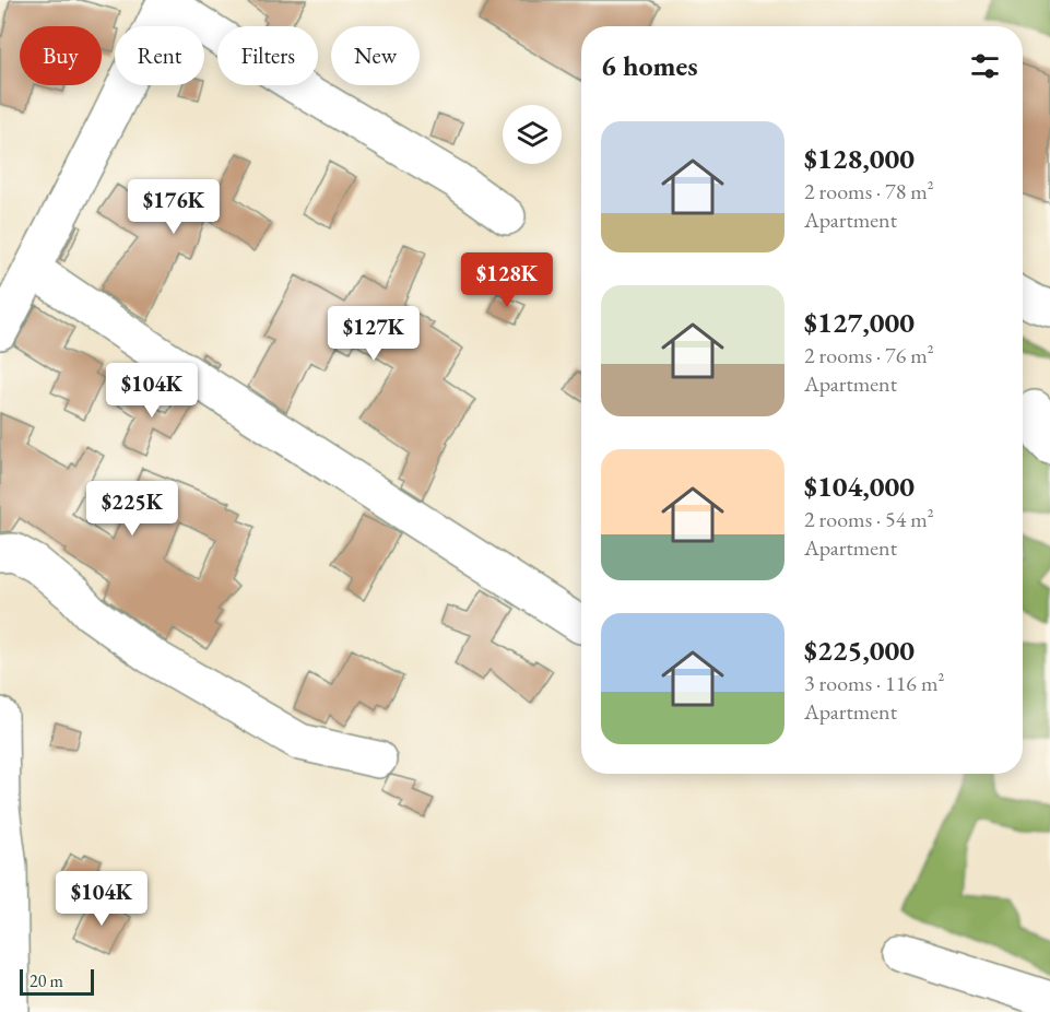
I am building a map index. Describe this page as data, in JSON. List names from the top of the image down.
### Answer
{
  "scale_bar": "20 m",
  "page": {
    "chip": [
      "Buy",
      "Rent",
      "Filters",
      "New"
    ],
    "heading": "6 homes",
    "list": [
      {
        "name": "$128,000",
        "note": "2 rooms · 78 m² · Apartment"
      },
      {
        "name": "$127,000",
        "note": "2 rooms · 76 m² · Apartment"
      },
      {
        "name": "$104,000",
        "note": "2 rooms · 54 m² · Apartment"
      },
      {
        "name": "$225,000",
        "note": "3 rooms · 116 m² · Apartment"
      }
    ],
    "price": [
      "$176K",
      "$128K",
      "$127K",
      "$104K",
      "$225K",
      "$104K"
    ],
    "scale": "20 m"
  }
}
